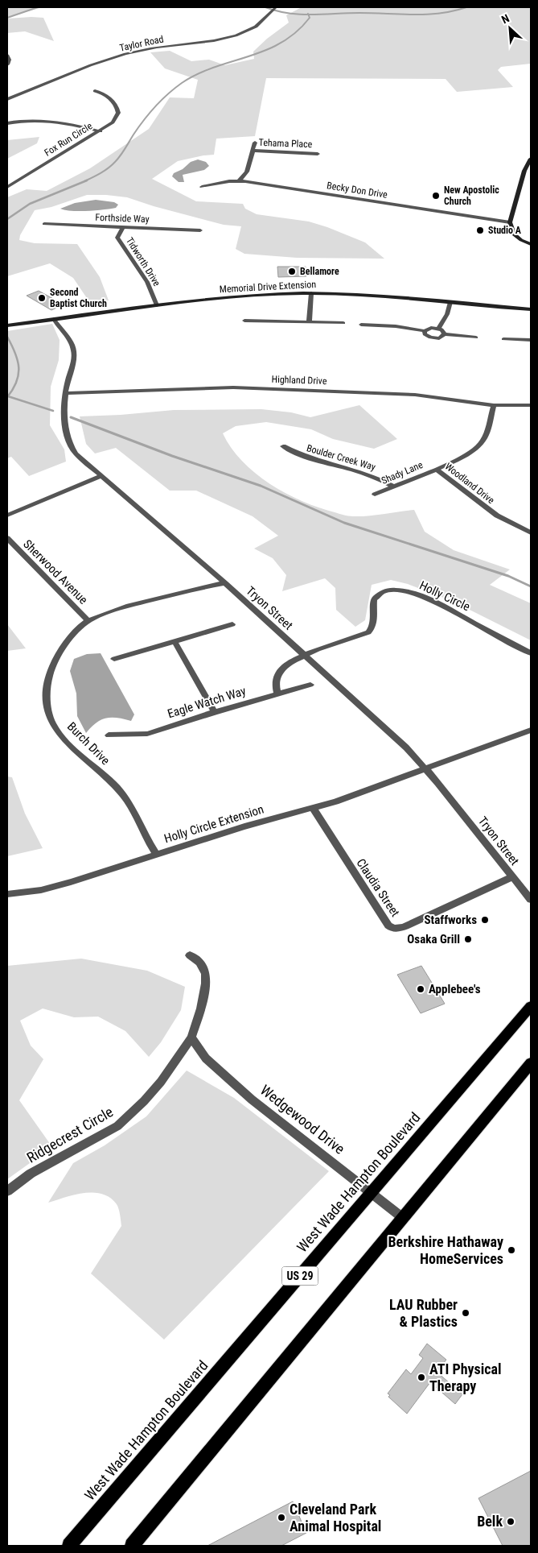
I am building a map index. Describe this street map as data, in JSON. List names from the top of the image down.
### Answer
{
  "streets": {
    "main road": ["West Wade Hampton Boulevard", "US 29"],
    "street": [
      "Taylor Road",
      "Fox Run Circle",
      "Tehama Place",
      "Becky Don Drive",
      "Forthside Way",
      "Tidworth Drive",
      "Memorial Drive Extension",
      "Highland Drive",
      "Boulder Creek Way",
      "Shady Lane",
      "Woodland Drive",
      "Sherwood Avenue",
      "Holly Circle",
      "Tryon Street",
      "Eagle Watch Way",
      "Burch Drive",
      "Holly Circle Extension",
      "Claudia Street",
      "Wedgewood Drive",
      "Ridgecrest Circle"
    ]
  },
  "crossings": [
    ["Forthside Way", "Tidworth Drive"],
    ["Tidworth Drive", "Memorial Drive Extension"],
    ["Memorial Drive Extension", "Tryon Street"],
    ["Highland Drive", "Woodland Drive"],
    ["Highland Drive", "Tryon Street"],
    ["Boulder Creek Way", "Shady Lane"],
    ["Shady Lane", "Woodland Drive"],
    ["Sherwood Avenue", "Burch Drive"],
    ["Holly Circle", "Tryon Street"],
    ["Tryon Street", "Burch Drive"],
    ["Tryon Street", "Holly Circle Extension"],
    ["Tryon Street", "Claudia Street"],
    ["Burch Drive", "Holly Circle Extension"],
    ["Holly Circle Extension", "Claudia Street"],
    ["Wedgewood Drive", "Ridgecrest Circle"],
    ["Wedgewood Drive", "West Wade Hampton Boulevard"]
  ],
  "places": [
    "New Apostolic Church",
    "Studio A",
    "Bellamore",
    "Second Baptist Church",
    "Staffworks",
    "Osaka Grill",
    "Applebee's",
    "Berkshire Hathaway HomeServices",
    "LAU Rubber & Plastics",
    "ATI Physical Therapy",
    "Cleveland Park Animal Hospital",
    "Belk"
  ],
  "north": "top left"
}
